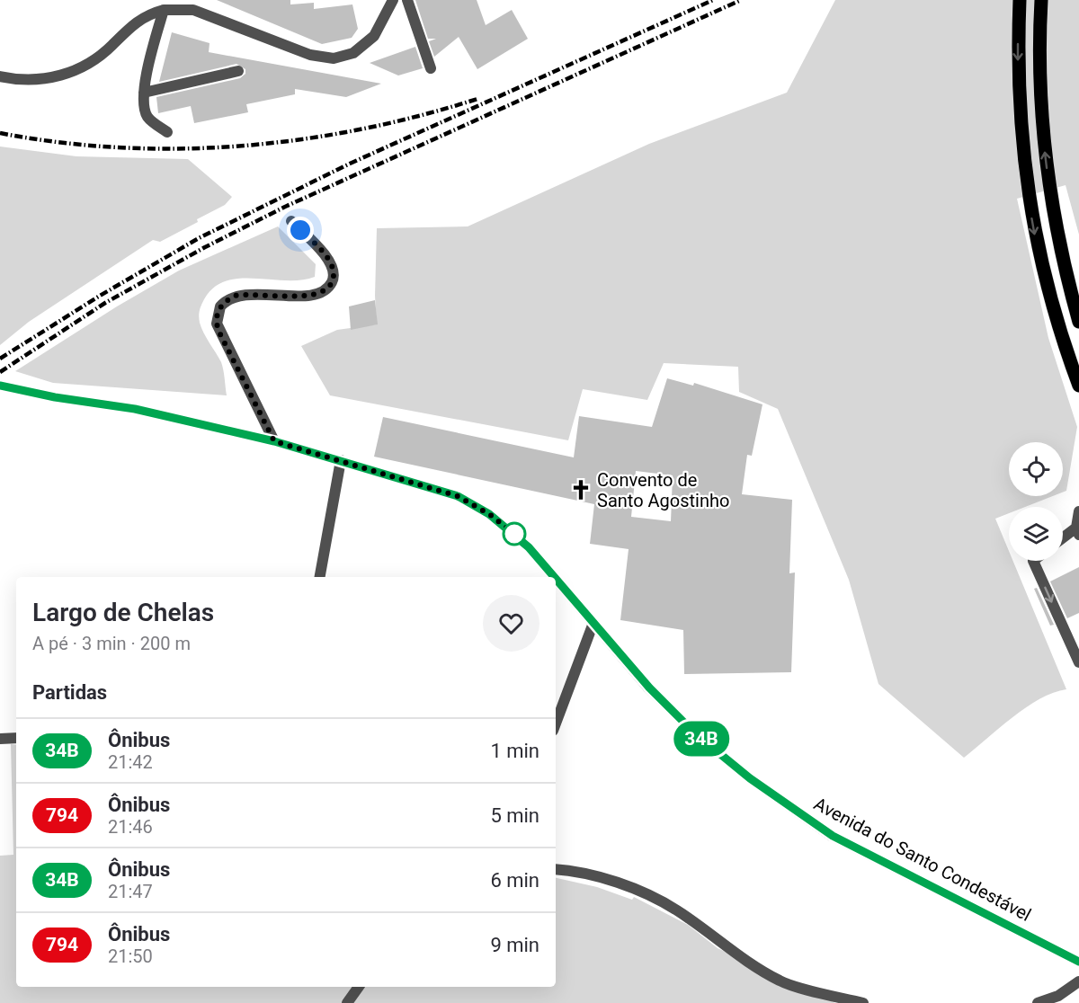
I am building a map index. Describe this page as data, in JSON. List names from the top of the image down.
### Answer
{
  "streets": {
    "main road": ["Avenida do Santo Condestável"]
  },
  "places": {
    "church": ["Convento de Santo Agostinho"]
  },
  "lines": ["bus line 34B"],
  "page": {
    "on_map": "34B",
    "heading": [
      ["Largo de Chelas", "A pé · 3 min · 200 m"],
      "Partidas"
    ],
    "list": [
      {
        "mark": "34B",
        "name": "Ônibus",
        "note": "21:42",
        "value": "1 min"
      },
      {
        "mark": "794",
        "name": "Ônibus",
        "note": "21:46",
        "value": "5 min"
      },
      {
        "mark": "34B",
        "name": "Ônibus",
        "note": "21:47",
        "value": "6 min"
      },
      {
        "mark": "794",
        "name": "Ônibus",
        "note": "21:50",
        "value": "9 min"
      }
    ]
  }
}
